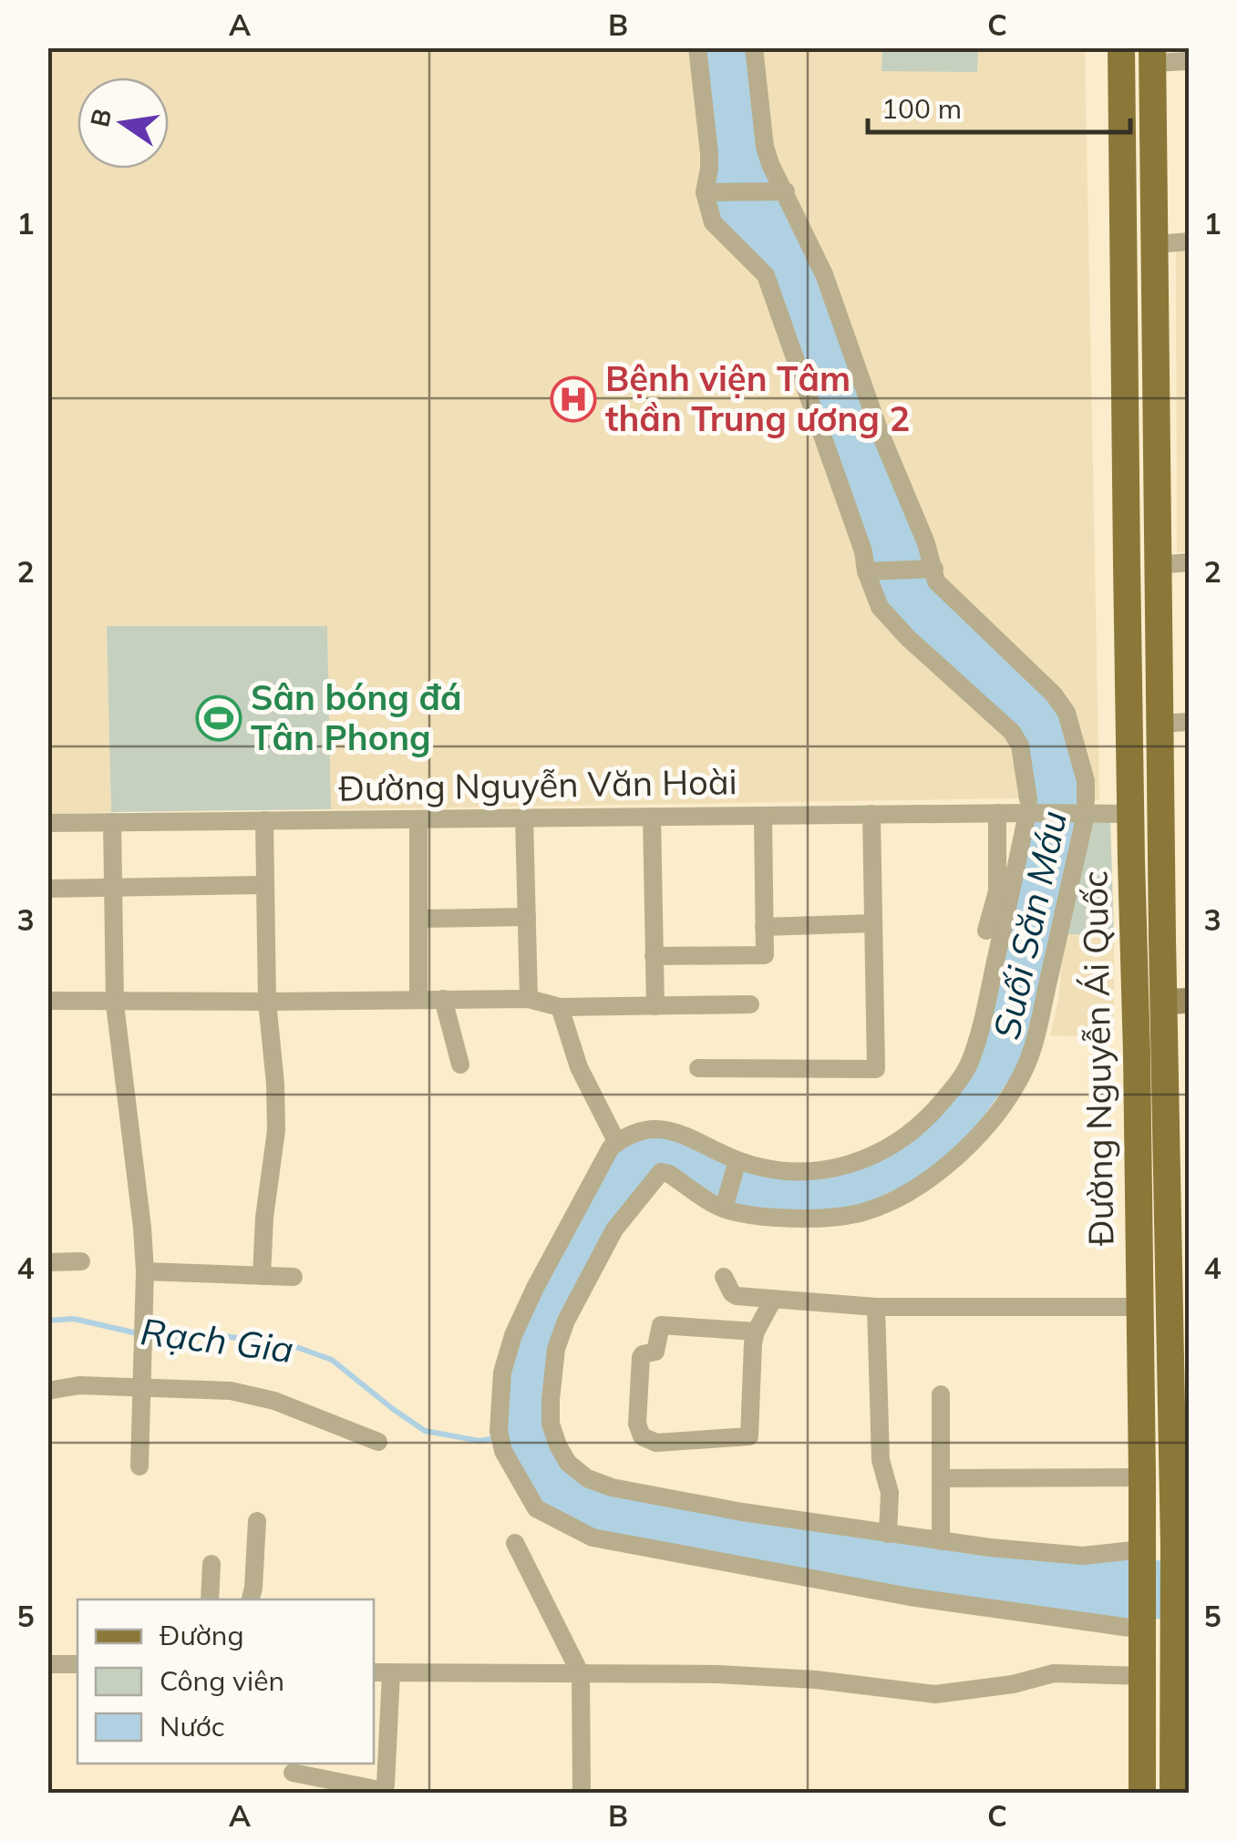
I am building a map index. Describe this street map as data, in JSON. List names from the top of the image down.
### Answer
{
  "streets": {
    "main road": ["Đường Nguyễn Ái Quốc"],
    "street": ["Đường Nguyễn Văn Hoài"]
  },
  "water": ["Suối Săn Máu", "Rạch Gia"],
  "places": {
    "hospital": ["Bệnh viện Tâm thần Trung ương 2"],
    "sports": ["Sân bóng đá Tân Phong"]
  },
  "legend": ["Đường", "Công viên", "Nước"],
  "scale_bar": "100 m",
  "north": "left",
  "grid": {
    "columns": ["A", "B", "C"],
    "rows": [
      "1",
      "2",
      "3",
      "4",
      "5"
    ]
  }
}
